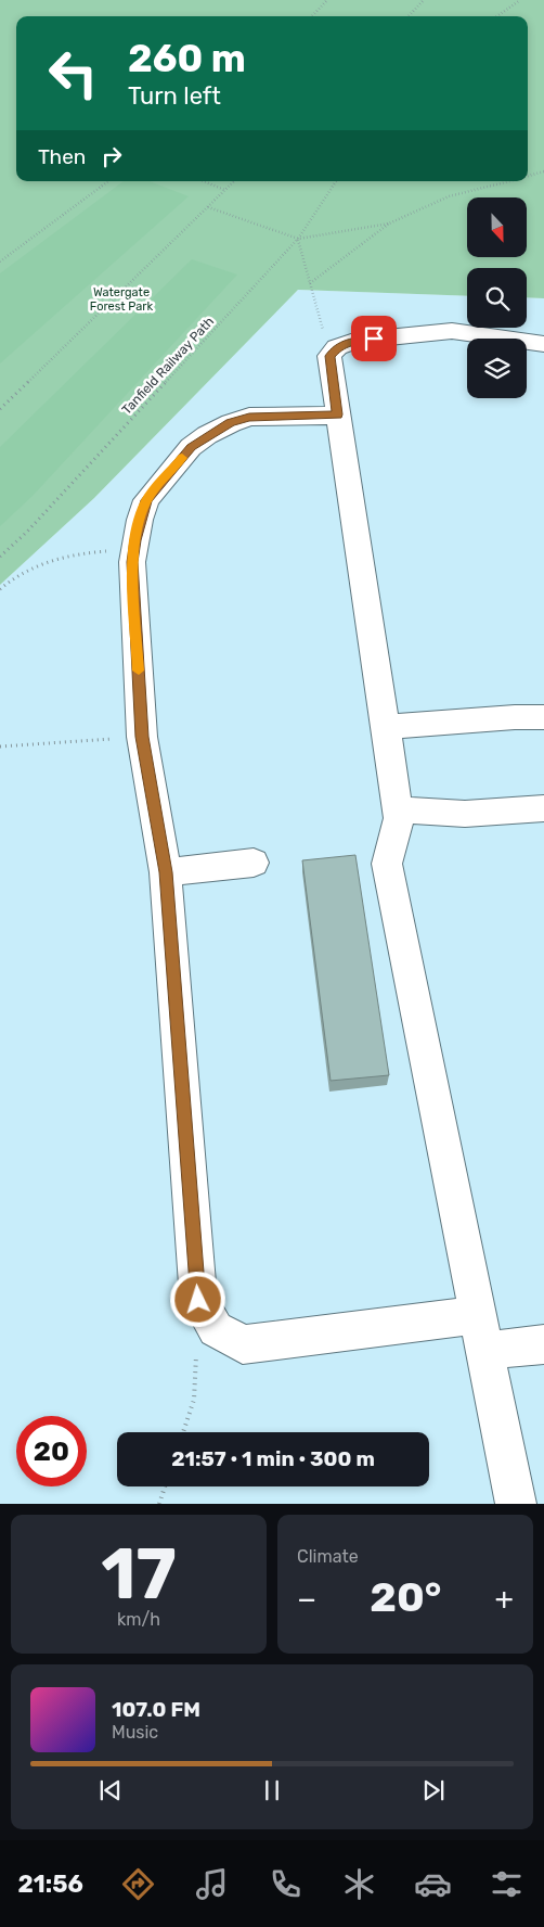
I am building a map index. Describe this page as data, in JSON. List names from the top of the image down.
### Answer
{
  "streets": {
    "path": ["Tanfield Railway Path"]
  },
  "parks": ["Watergate Forest Park"],
  "north": "bottom",
  "page": {
    "turn": ["260 m", "Turn left"],
    "then": "Then",
    "limit": "20",
    "trip": "21:57 · 1 min · 300 m",
    "tile": [
      ["17", "km/h"],
      "Climate"
    ],
    "heat": ["−", "20°", "+"],
    "song": ["107.0 FM", "Music"],
    "tabs": "21:56"
  }
}
